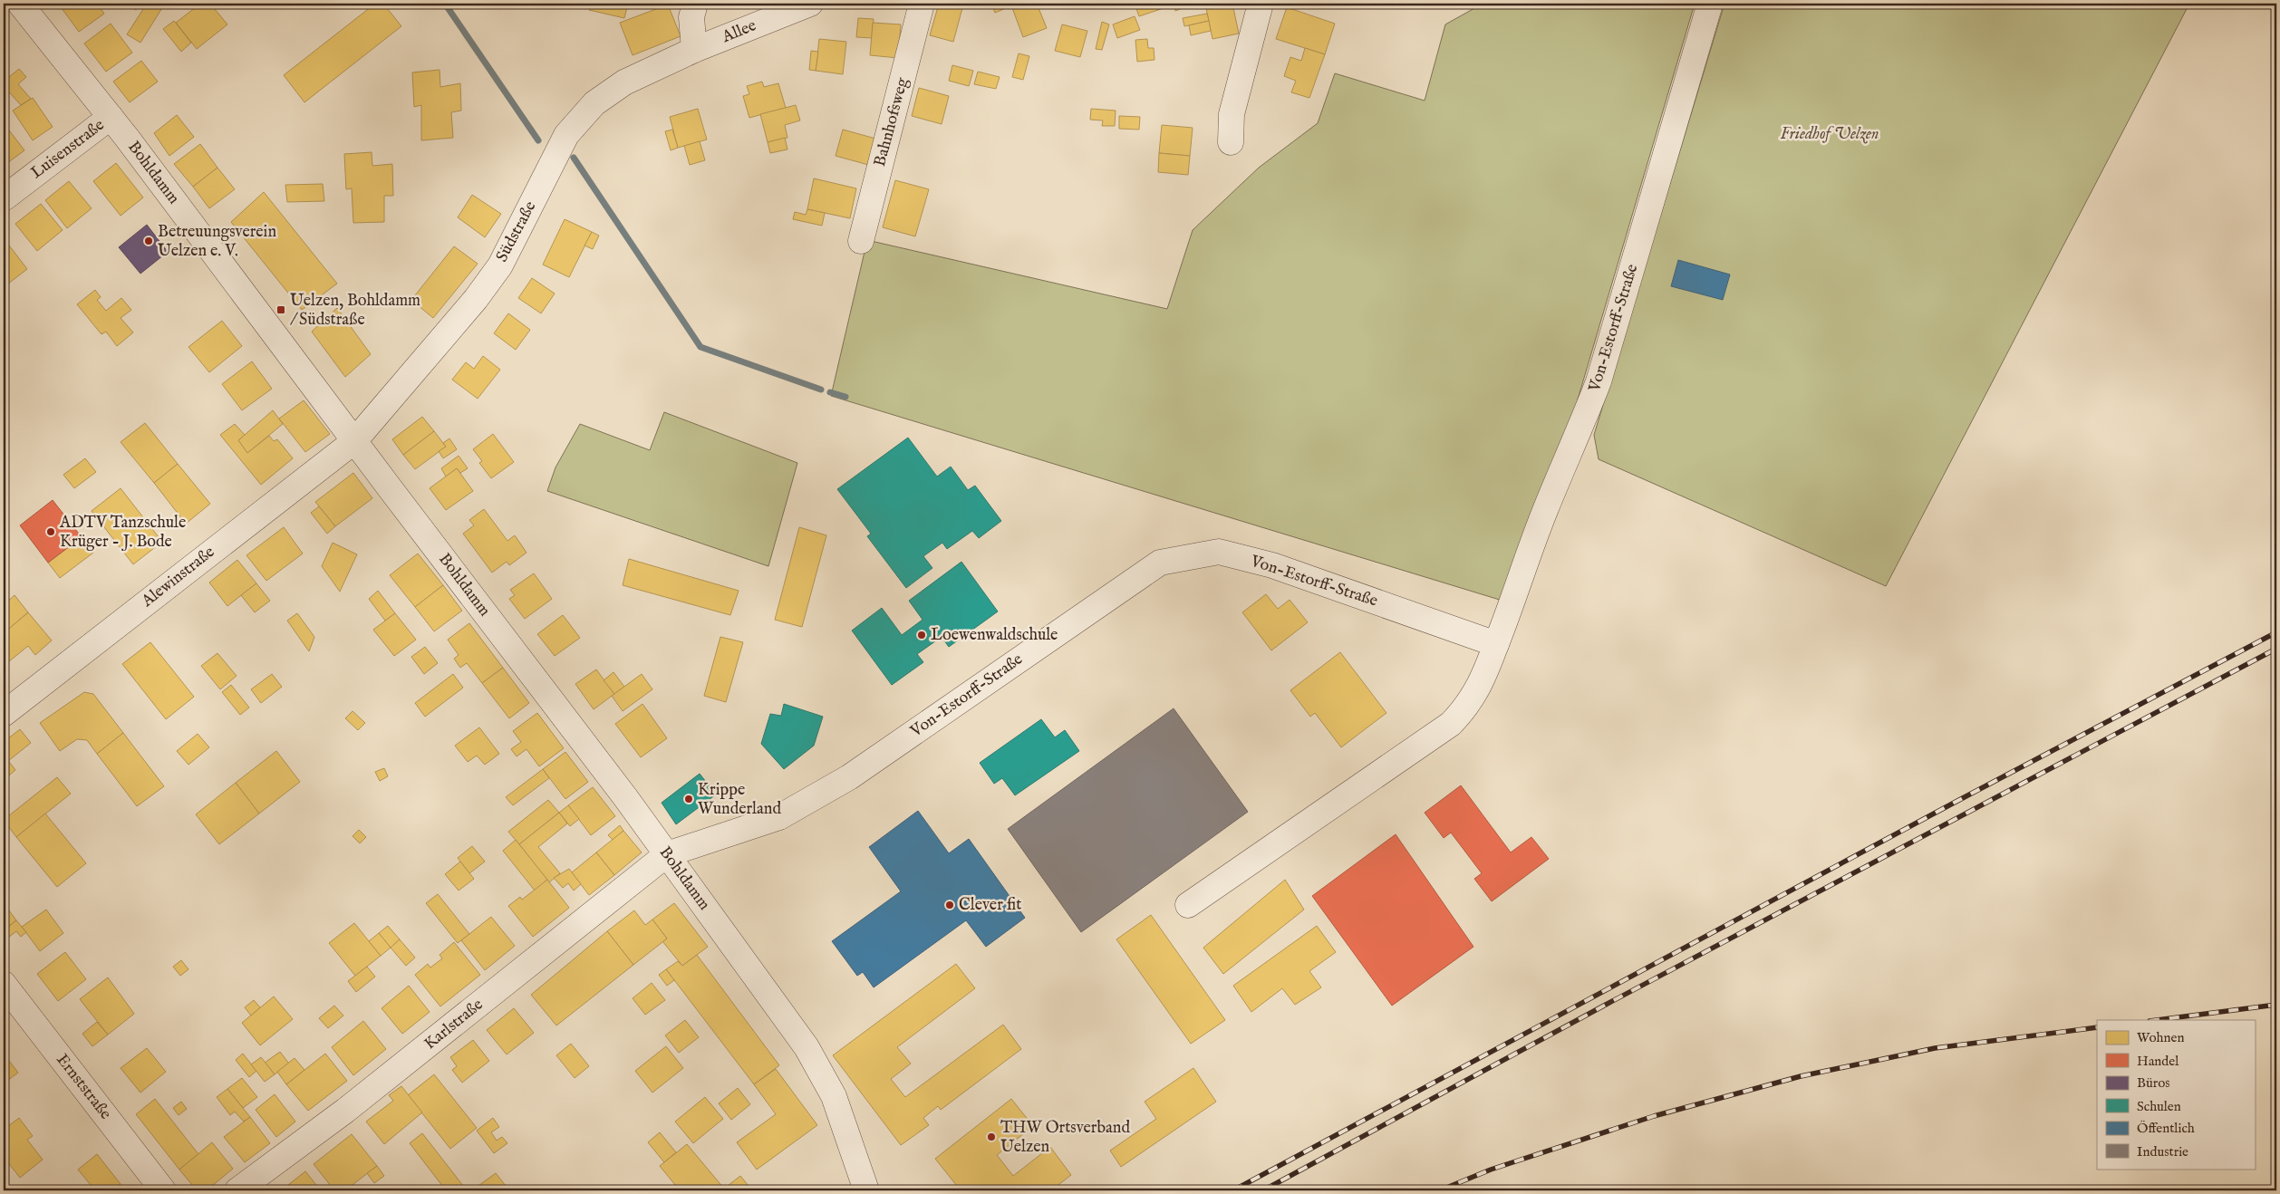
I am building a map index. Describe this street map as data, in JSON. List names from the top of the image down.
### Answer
{
  "streets": {
    "street": [
      "Allee",
      "Bahnhofsweg",
      "Luisenstraße",
      "Bohldamm",
      "Südstraße",
      "Von-Estorff-Straße",
      "Alewinstraße",
      "Karlstraße",
      "Ernststraße"
    ]
  },
  "crossings": [
    ["Allee", "Südstraße"],
    ["Luisenstraße", "Bohldamm"],
    ["Bohldamm", "Südstraße"],
    ["Bohldamm", "Von-Estorff-Straße"],
    ["Bohldamm", "Alewinstraße"],
    ["Bohldamm", "Karlstraße"],
    ["Südstraße", "Alewinstraße"],
    ["Von-Estorff-Straße", "Karlstraße"]
  ],
  "parks": ["Friedhof Uelzen"],
  "places": {
    "other": [
      "Betreuungsverein Uelzen e. V.",
      "ADTV Tanzschule Krüger - J. Bode",
      "Loewenwaldschule",
      "Krippe Wunderland",
      "Clever fit",
      "THW Ortsverband Uelzen"
    ],
    "transit": ["Uelzen, Bohldamm / Südstraße"]
  },
  "legend": [
    "Wohnen",
    "Handel",
    "Büros",
    "Schulen",
    "Öffentlich",
    "Industrie"
  ]
}
